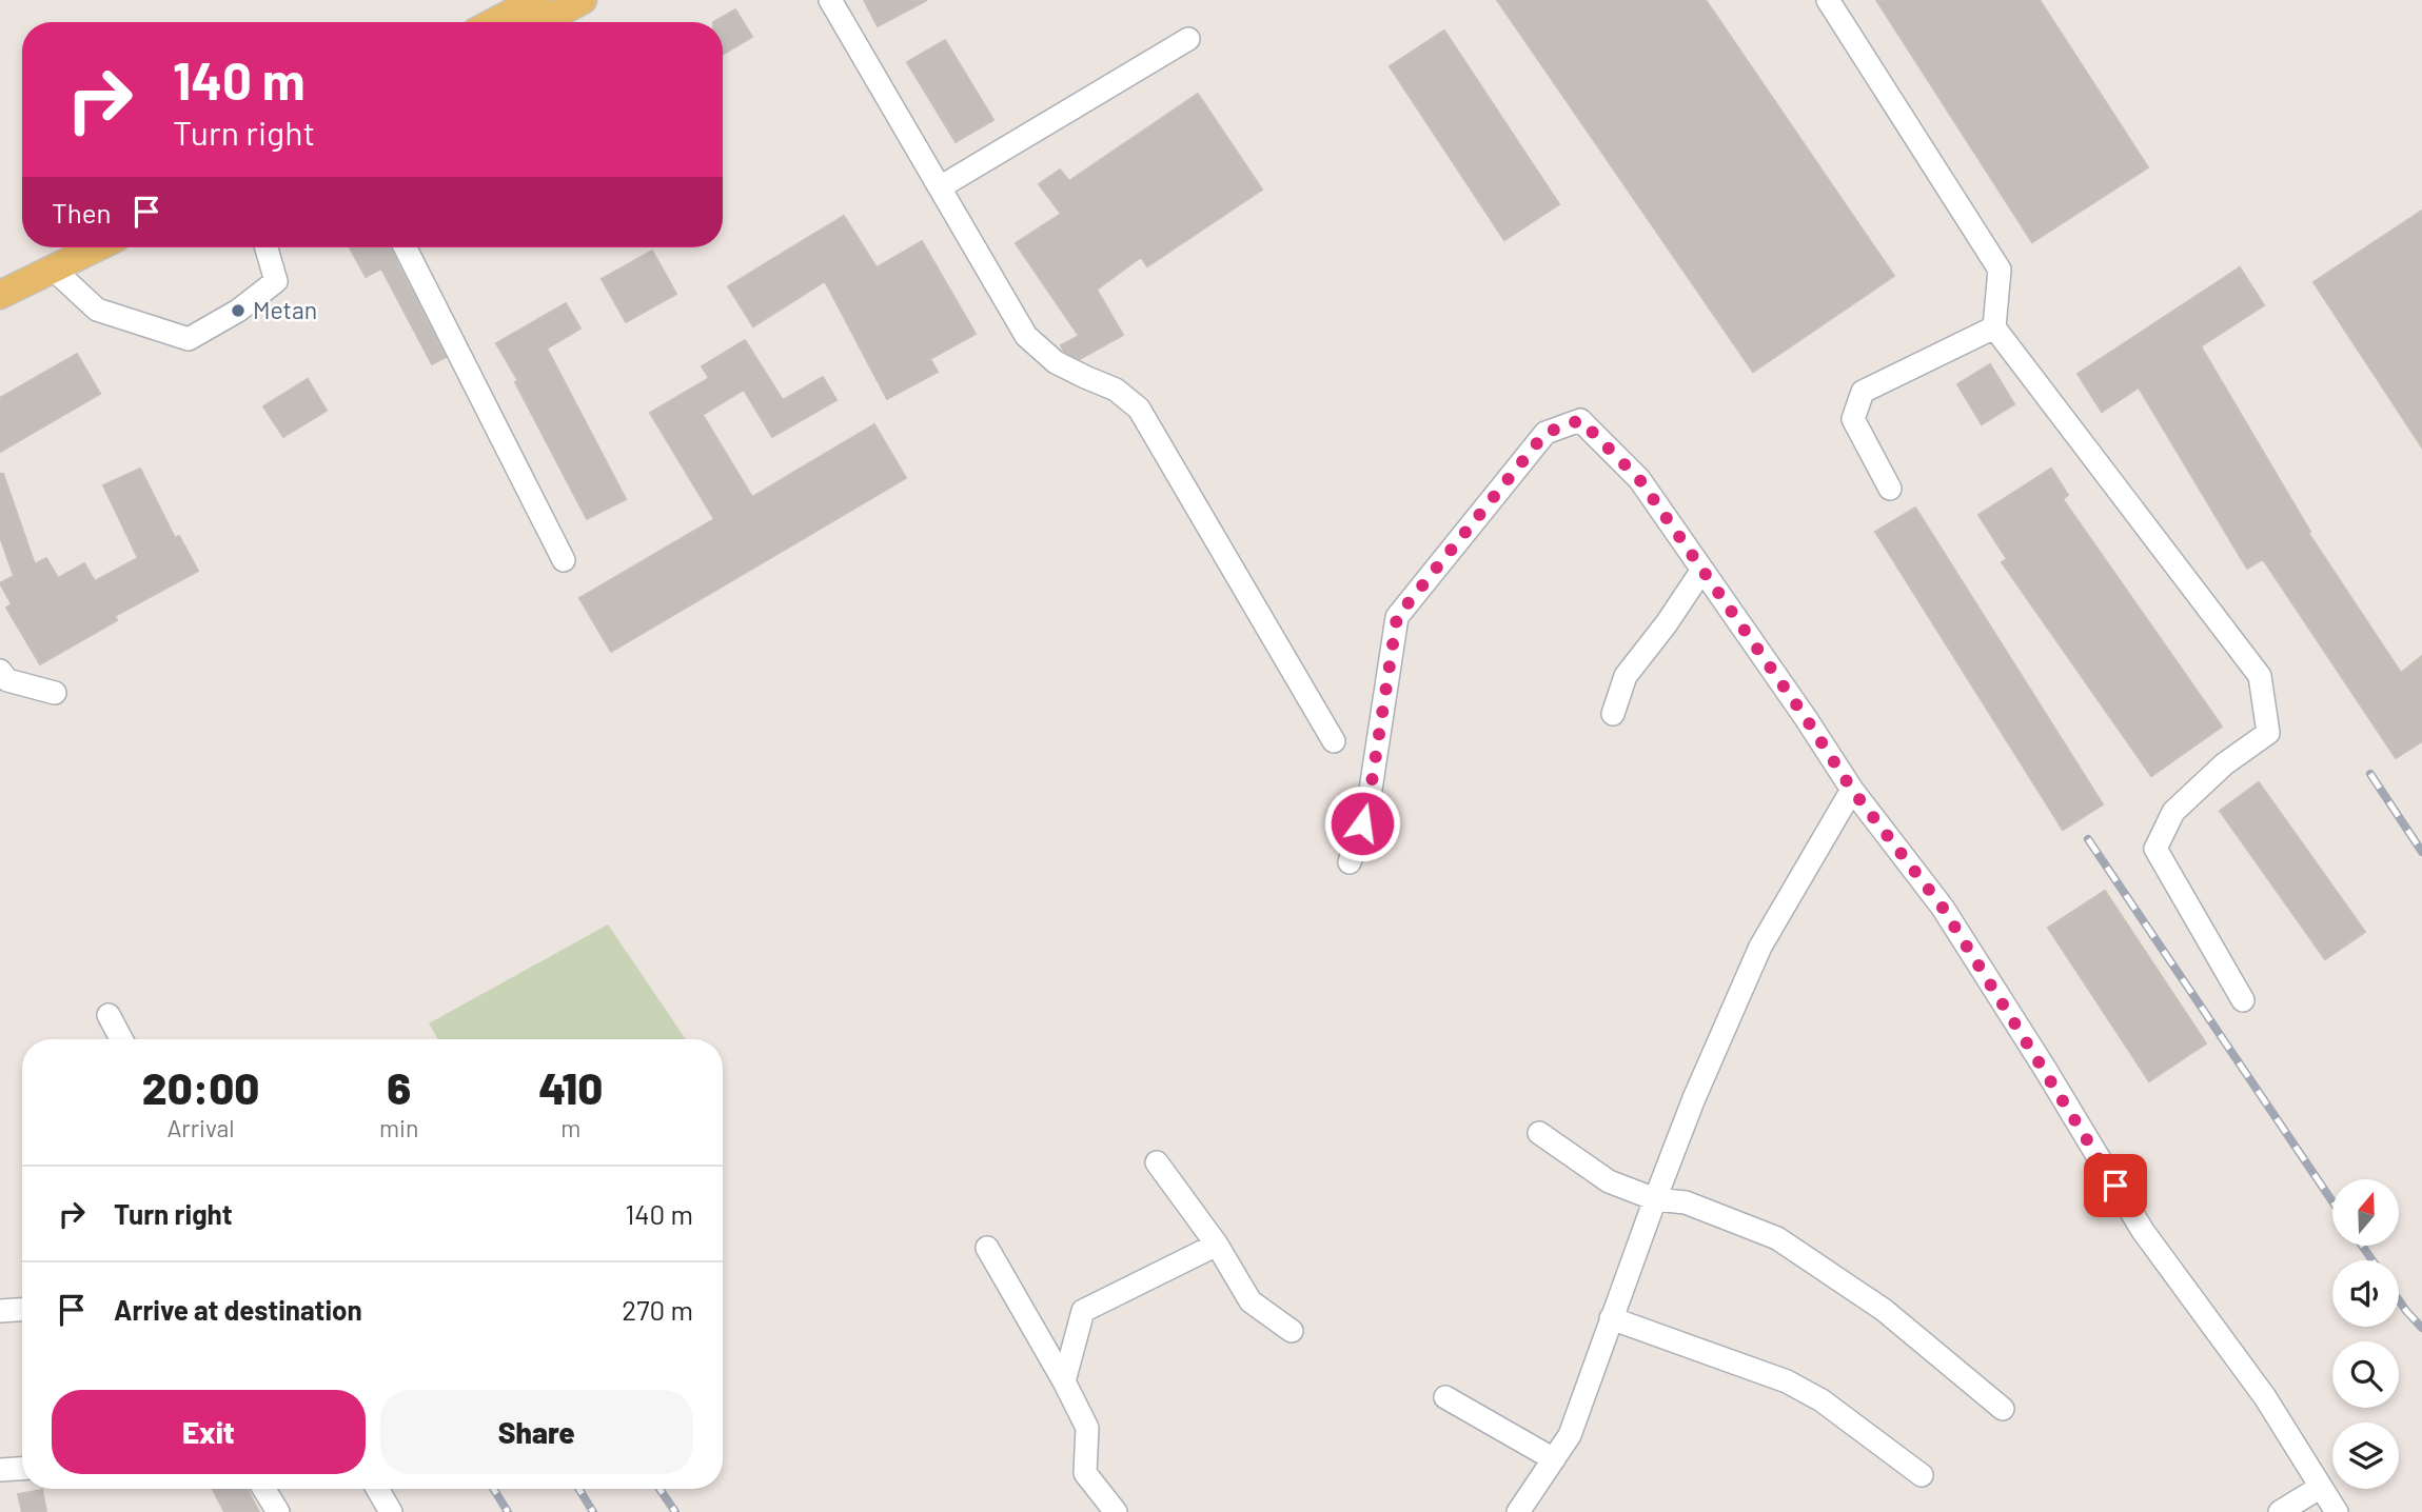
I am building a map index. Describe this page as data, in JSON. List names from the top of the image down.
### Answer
{
  "places": ["Metan"],
  "north": "top",
  "page": {
    "turn": ["140 m", "Turn right"],
    "then": "Then",
    "eta": [
      "20:00",
      "Arrival",
      "6",
      "min",
      "410",
      "m"
    ],
    "list": [
      {
        "name": "Turn right",
        "value": "140 m"
      },
      {
        "name": "Arrive at destination",
        "value": "270 m"
      }
    ],
    "buttons": ["Exit", "Share"]
  }
}
